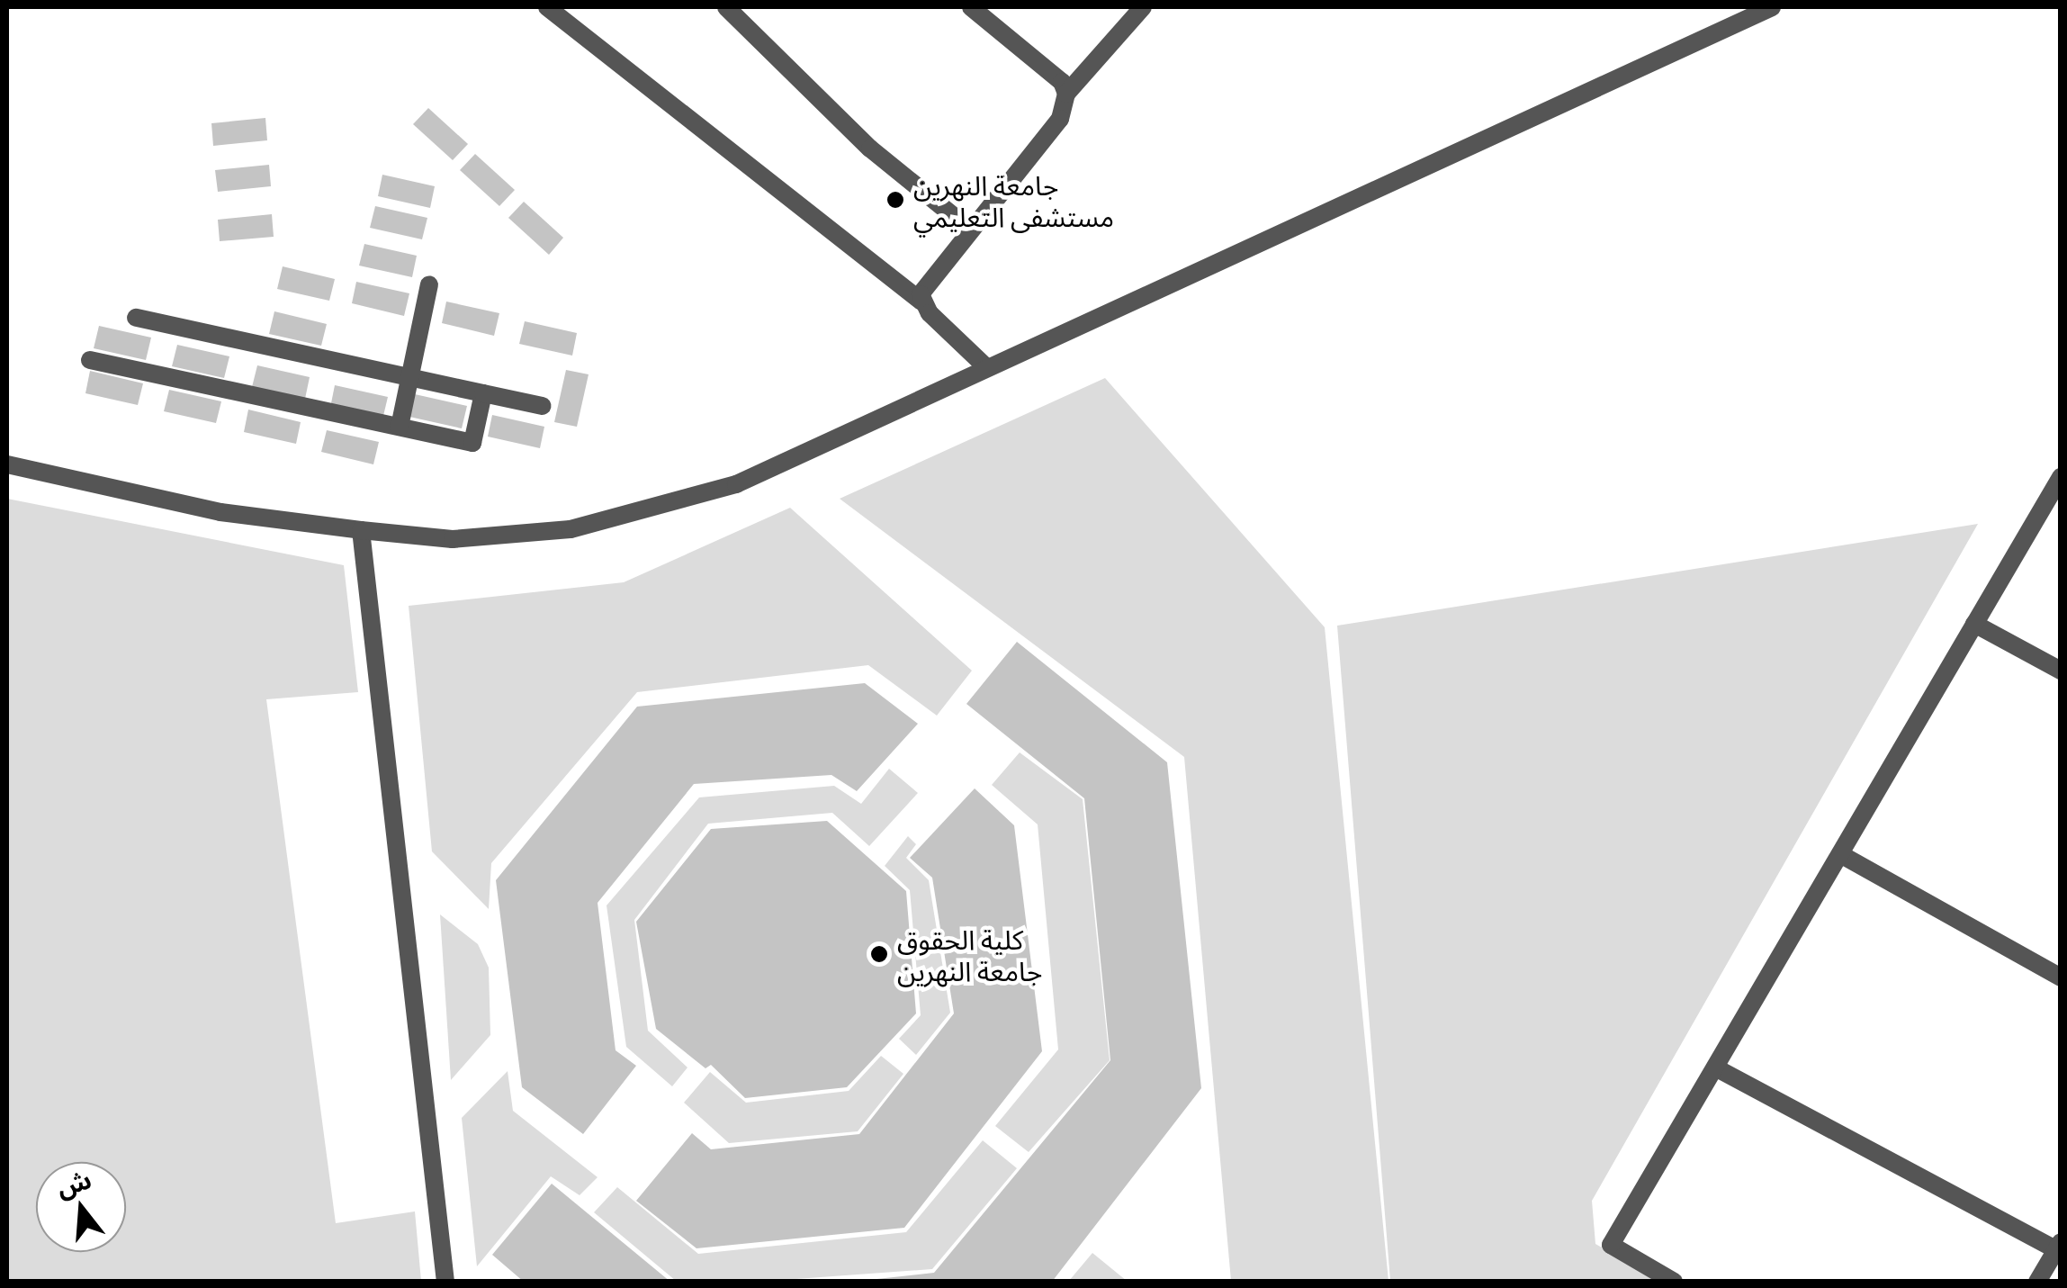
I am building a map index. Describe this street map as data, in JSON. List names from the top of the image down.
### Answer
{
  "places": ["جامعة النهرين مستشفى التعليمي", "كلية الحقوق جامعة النهرين"],
  "north": "top"
}
